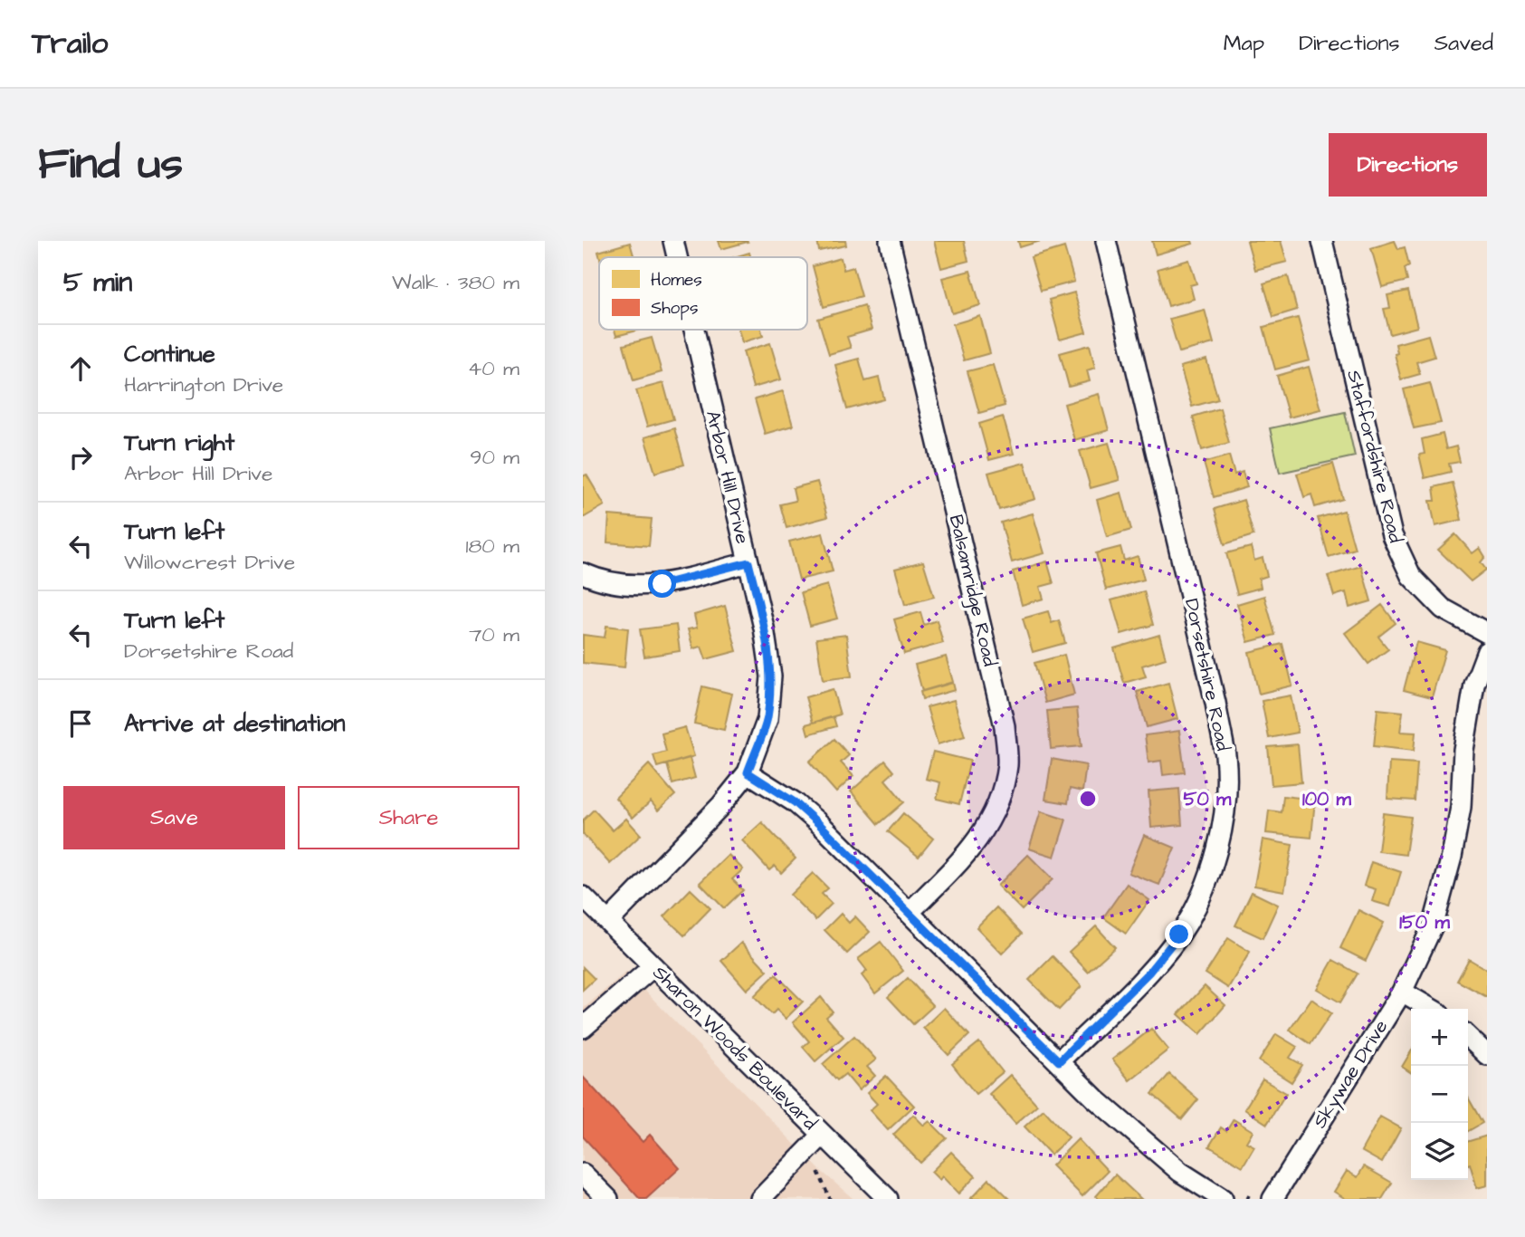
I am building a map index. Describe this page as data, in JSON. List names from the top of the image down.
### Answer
{
  "streets": {
    "street": [
      "Staffordshire Road",
      "Arbor Hill Drive",
      "Balsamridge Road",
      "Dorsetshire Road",
      "Sharon Woods Boulevard",
      "Skywae Drive"
    ]
  },
  "crossings": [
    ["Arbor Hill Drive", "Sharon Woods Boulevard"]
  ],
  "legend": ["Homes", "Shops"],
  "page": {
    "header": "Trailo",
    "nav": ["Map", "Directions", "Saved"],
    "buttons": [
      "Directions",
      ["Save", "Share"]
    ],
    "title": "Find us",
    "heading": ["5 min", "Walk · 380 m"],
    "list": [
      ["Continue", "Harrington Drive", "40 m"],
      ["Turn right", "Arbor Hill Drive", "90 m"],
      ["Turn left", "Willowcrest Drive", "180 m"],
      ["Turn left", "Dorsetshire Road", "70 m"],
      "Arrive at destination"
    ],
    "map_buttons": ["+", "−"]
  },
  "rings": ["50 m", "100 m", "150 m"]
}
